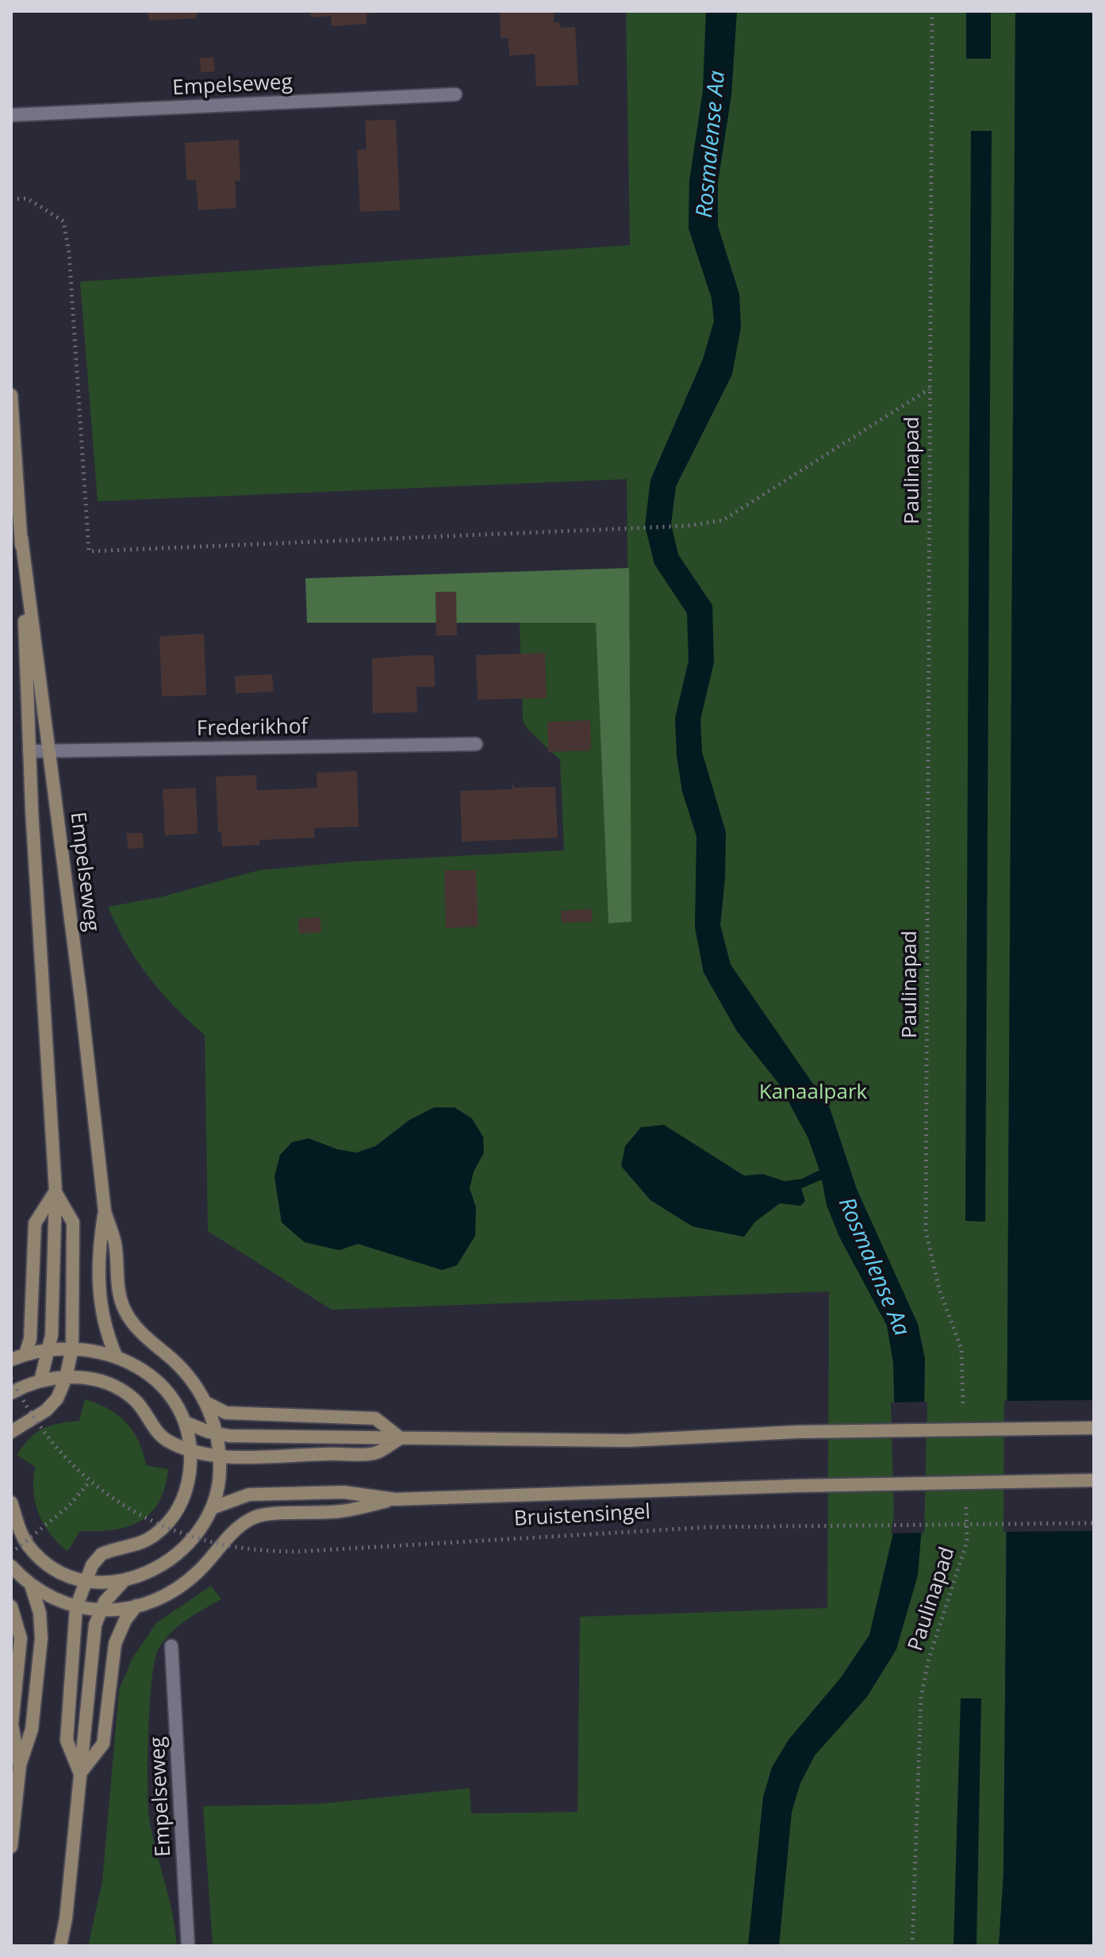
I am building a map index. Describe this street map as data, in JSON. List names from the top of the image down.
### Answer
{
  "streets": {
    "main road": ["Empelseweg", "Bruistensingel"],
    "street": ["Frederikhof"],
    "path": ["Paulinapad"]
  },
  "crossings": [
    ["Empelseweg", "Frederikhof"],
    ["Empelseweg", "Bruistensingel"]
  ],
  "water": ["Rosmalense Aa"],
  "parks": ["Kanaalpark"]
}
